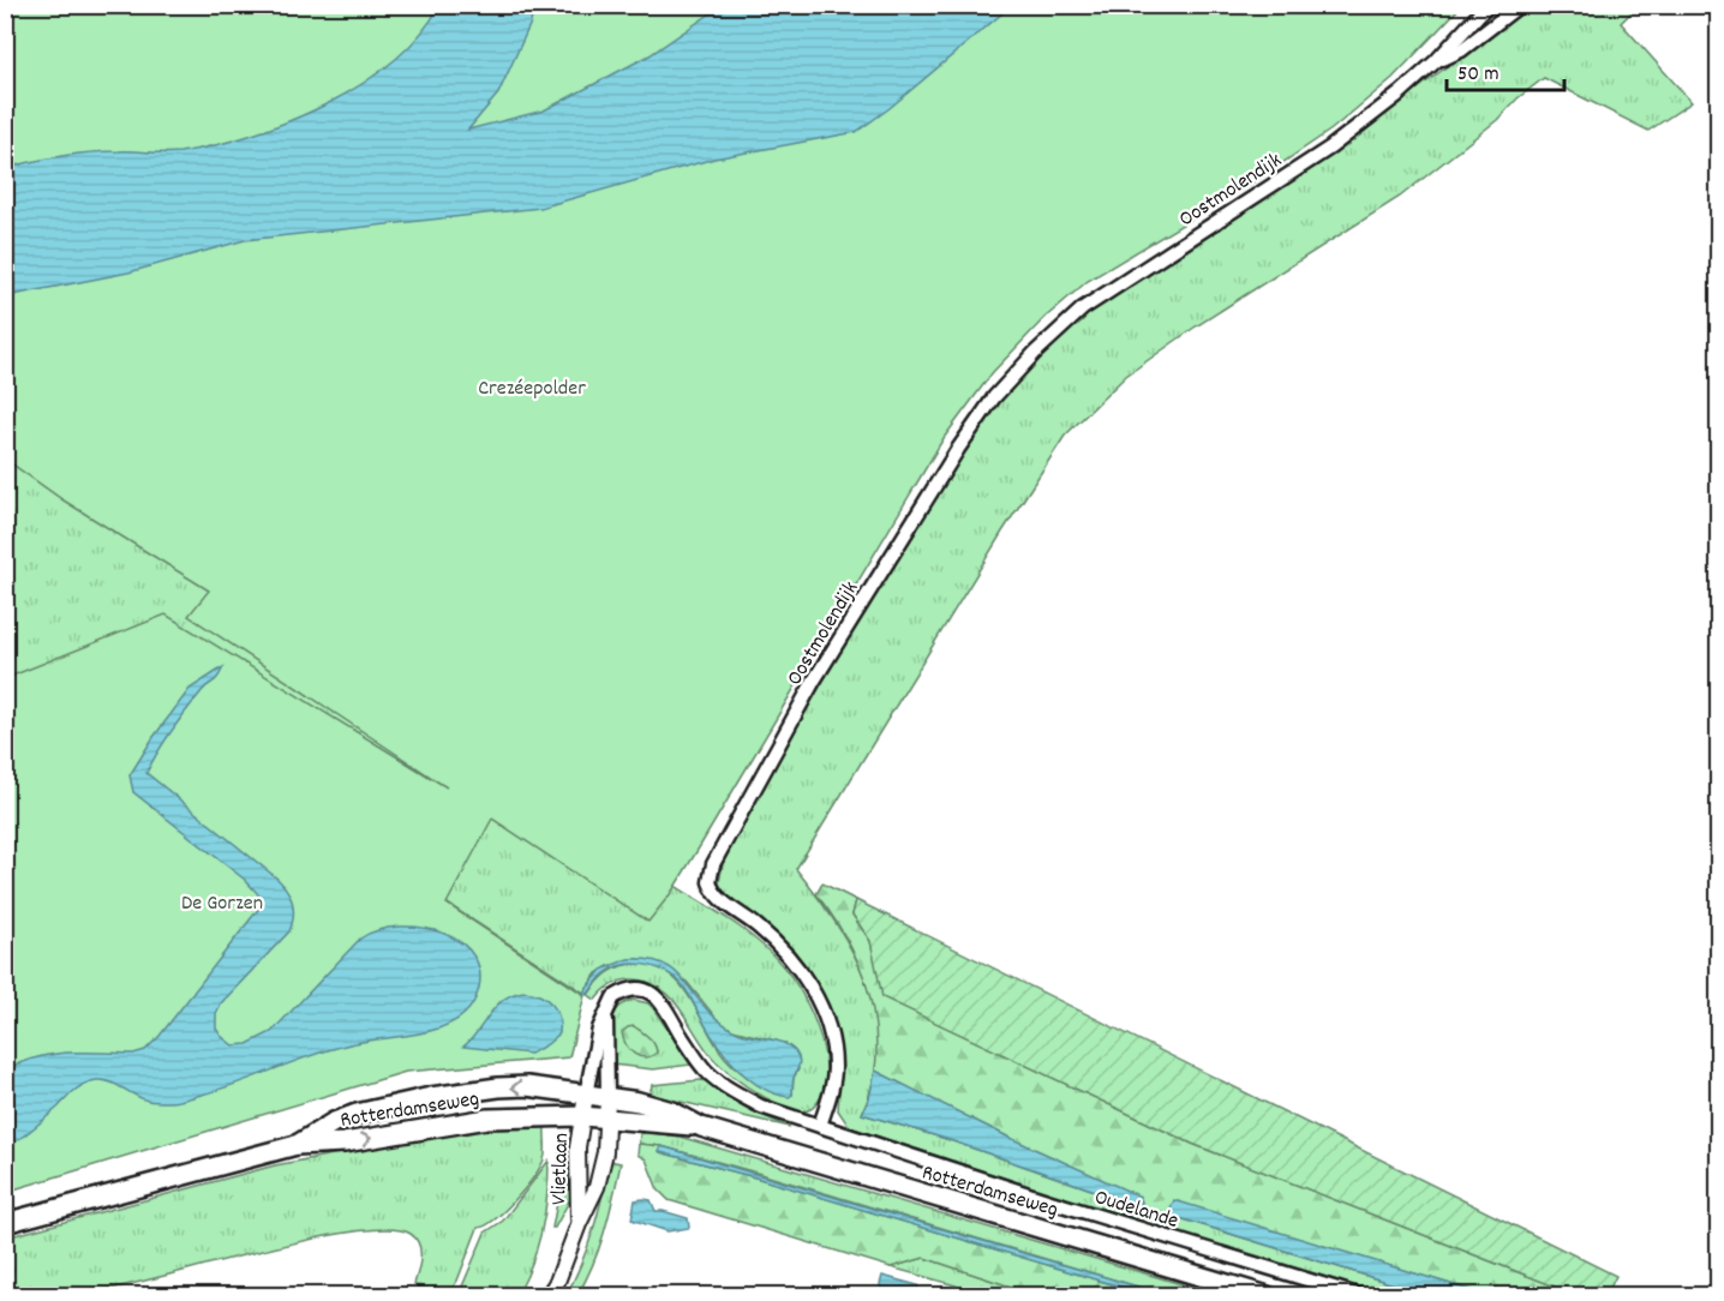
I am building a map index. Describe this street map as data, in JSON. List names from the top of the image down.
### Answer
{
  "streets": {
    "main road": ["Rotterdamseweg"],
    "street": ["Oostmolendijk", "Vlietlaan", "Oudelande"]
  },
  "crossings": [
    ["Oostmolendijk", "Oudelande"],
    ["Rotterdamseweg", "Vlietlaan"]
  ],
  "parks": ["Crezéepolder", "De Gorzen"],
  "scale_bar": "50 m"
}
